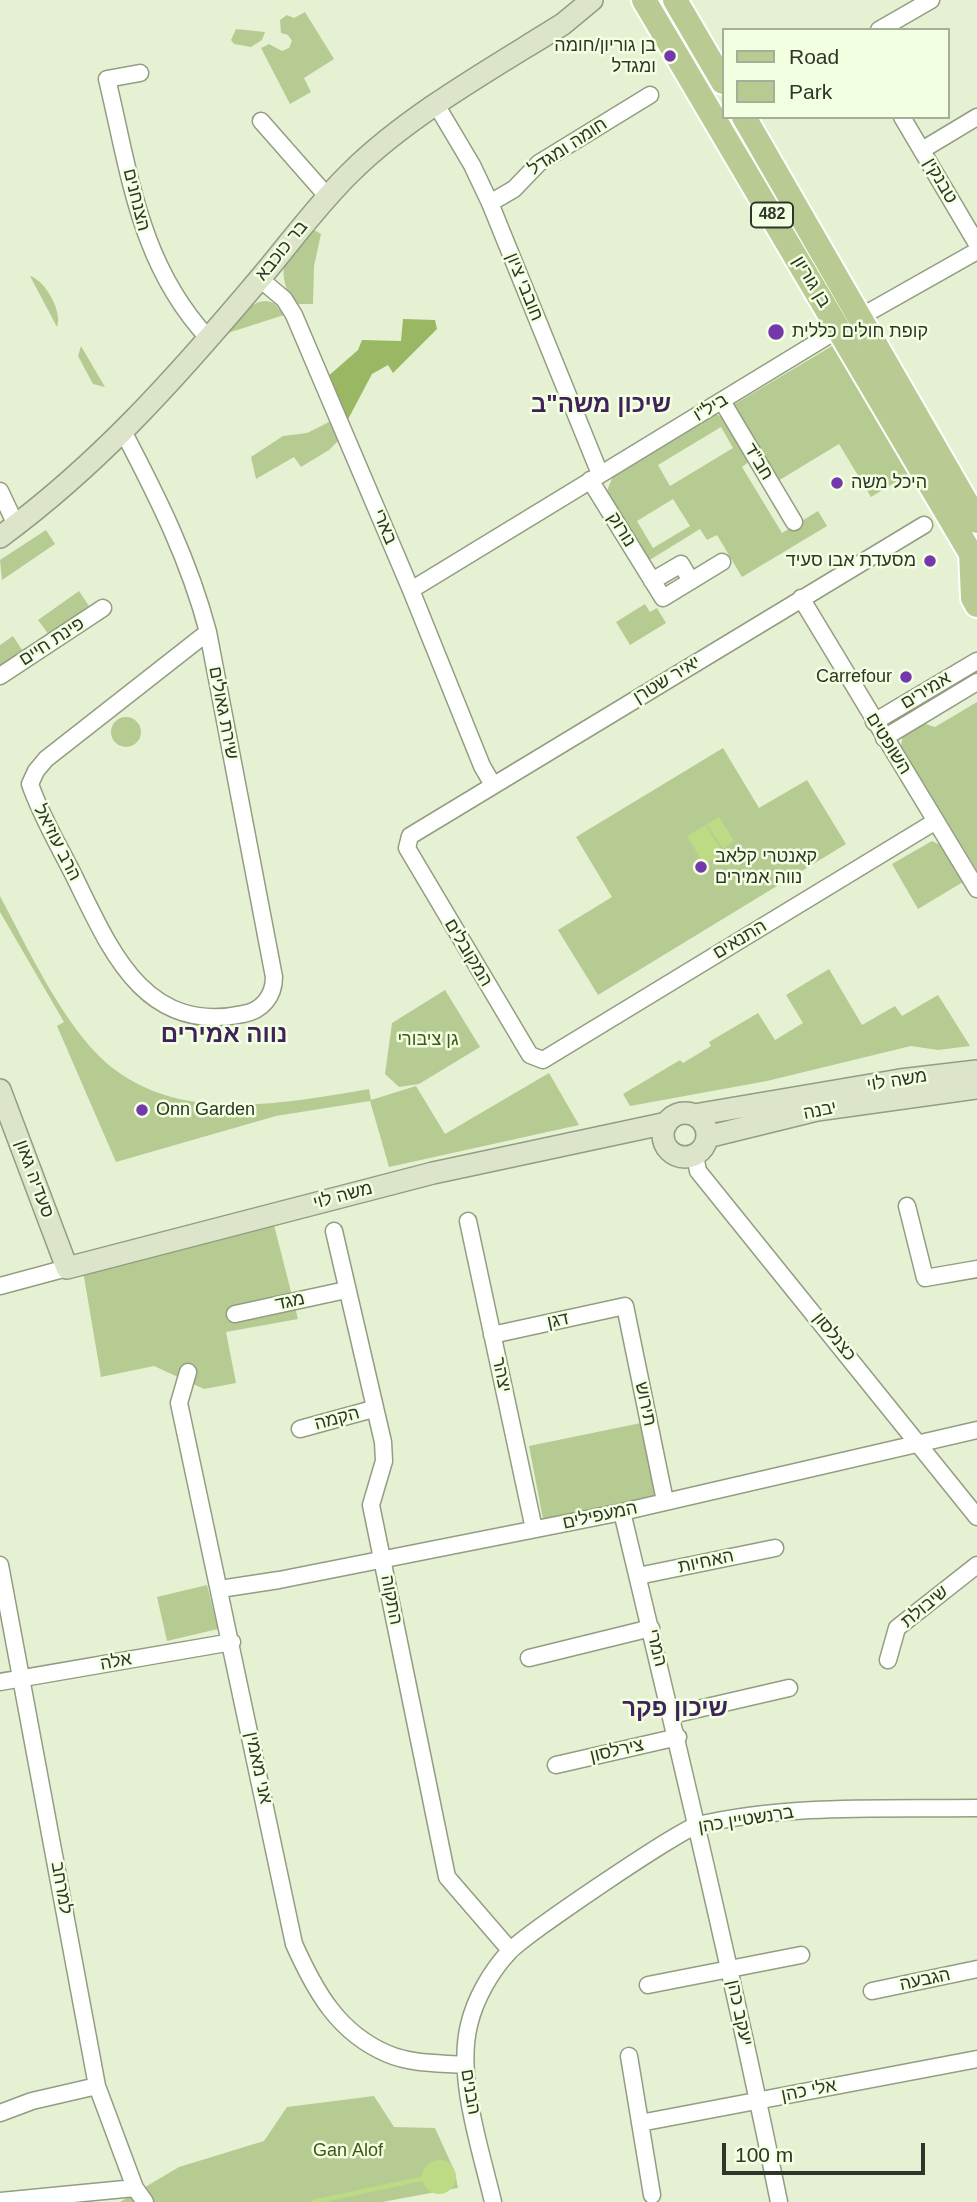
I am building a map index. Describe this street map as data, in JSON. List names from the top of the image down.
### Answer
{
  "streets": {
    "main road": ["482", "בן גוריון"],
    "street": [
      "חומה ומגדל",
      "טבנקין",
      "הצנחנים",
      "בר כוכבא",
      "חובבי ציון",
      "ביל\"ו",
      "חב\"ד",
      "בארי",
      "נורוק",
      "פינת חיים",
      "יאיר שטרן",
      "אמירים",
      "שירת גאולים",
      "השופטים",
      "הרב עוזיאל",
      "התנאים",
      "המקובלים",
      "משה לוי",
      "יבנה",
      "סעדיה גאון",
      "מגד",
      "דגן",
      "כצנלסון",
      "יצהר",
      "תירוש",
      "הקמה",
      "המעפילים",
      "האחיות",
      "התקוה",
      "שיבולת",
      "המרי",
      "אלה",
      "צירלסון",
      "אני מאמין",
      "ברנשטיין כהן",
      "למרחב",
      "הגבעה",
      "יעקב כהן",
      "אלי כהן",
      "הבנים"
    ]
  },
  "crossings": [
    ["חומה ומגדל", "חובבי ציון"],
    ["הצנחנים", "בר כוכבא"],
    ["בר כוכבא", "חובבי ציון"],
    ["בר כוכבא", "בארי"],
    ["בר כוכבא", "שירת גאולים"],
    ["בן גוריון", "ביל\"ו"],
    ["חובבי ציון", "ביל\"ו"],
    ["חובבי ציון", "נורוק"],
    ["ביל\"ו", "חב\"ד"],
    ["ביל\"ו", "בארי"],
    ["ביל\"ו", "נורוק"],
    ["בארי", "יאיר שטרן"],
    ["יאיר שטרן", "השופטים"],
    ["יאיר שטרן", "המקובלים"],
    ["אמירים", "השופטים"],
    ["שירת גאולים", "הרב עוזיאל"],
    ["השופטים", "התנאים"],
    ["התנאים", "המקובלים"],
    ["משה לוי", "יבנה"],
    ["משה לוי", "סעדיה גאון"],
    ["משה לוי", "כצנלסון"],
    ["יבנה", "כצנלסון"],
    ["מגד", "התקוה"],
    ["דגן", "יצהר"],
    ["דגן", "תירוש"],
    ["כצנלסון", "המעפילים"],
    ["יצהר", "המעפילים"],
    ["תירוש", "המעפילים"],
    ["הקמה", "התקוה"],
    ["המעפילים", "התקוה"],
    ["המעפילים", "המרי"],
    ["המעפילים", "אני מאמין"],
    ["האחיות", "המרי"],
    ["התקוה", "ברנשטיין כהן"],
    ["התקוה", "הבנים"],
    ["המרי", "צירלסון"],
    ["המרי", "ברנשטיין כהן"],
    ["המרי", "יעקב כהן"],
    ["אלה", "אני מאמין"],
    ["אלה", "למרחב"],
    ["אני מאמין", "הבנים"],
    ["ברנשטיין כהן", "יעקב כהן"],
    ["ברנשטיין כהן", "הבנים"],
    ["יעקב כהן", "אלי כהן"]
  ],
  "districts": ["שיכון משה\"ב", "נווה אמירים", "שיכון פקר"],
  "parks": ["גן ציבורי", "Gan Alof"],
  "places": [
    "בן גוריון/חומה ומגדל",
    "קופת חולים כללית",
    "היכל משה",
    "מסעדת אבו סעיד",
    "Carrefour",
    "קאנטרי קלאב נווה אמירים",
    "Onn Garden"
  ],
  "legend": ["Road", "Park"],
  "scale_bar": "100 m"
}
